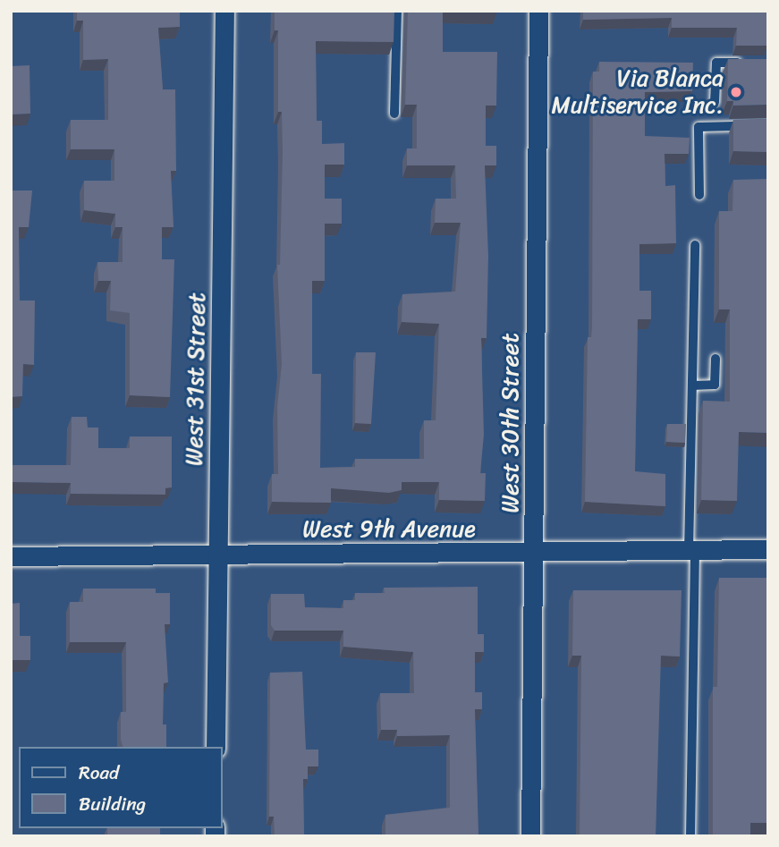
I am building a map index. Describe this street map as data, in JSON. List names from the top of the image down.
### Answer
{
  "streets": {
    "street": ["West 31st Street", "West 30th Street", "West 9th Avenue"]
  },
  "crossings": [
    ["West 31st Street", "West 9th Avenue"],
    ["West 30th Street", "West 9th Avenue"]
  ],
  "places": ["Via Blanca Multiservice Inc."],
  "legend": ["Road", "Building"]
}
